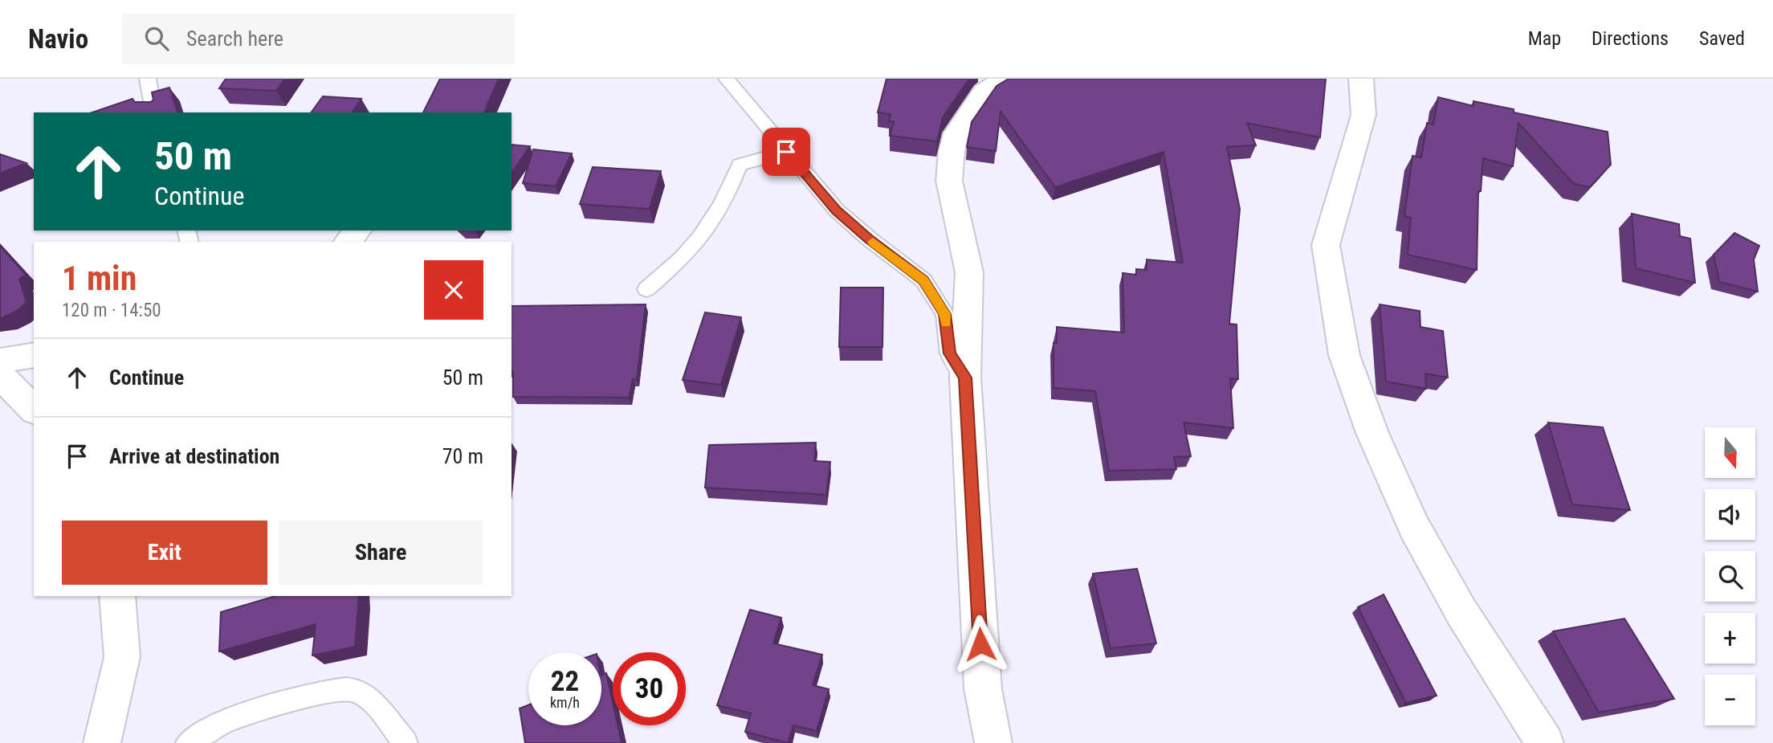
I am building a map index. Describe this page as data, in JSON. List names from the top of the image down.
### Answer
{
  "north": "bottom",
  "page": {
    "header": "Navio",
    "search": "Search here",
    "nav": ["Map", "Directions", "Saved"],
    "turn": ["50 m", "Continue"],
    "heading": ["1 min", "120 m · 14:50"],
    "list": [
      {
        "name": "Continue",
        "value": "50 m"
      },
      {
        "name": "Arrive at destination",
        "value": "70 m"
      }
    ],
    "map_buttons": ["+", "−"],
    "buttons": ["Exit", "Share"],
    "speed": "22 km/h",
    "limit": "30"
  }
}
